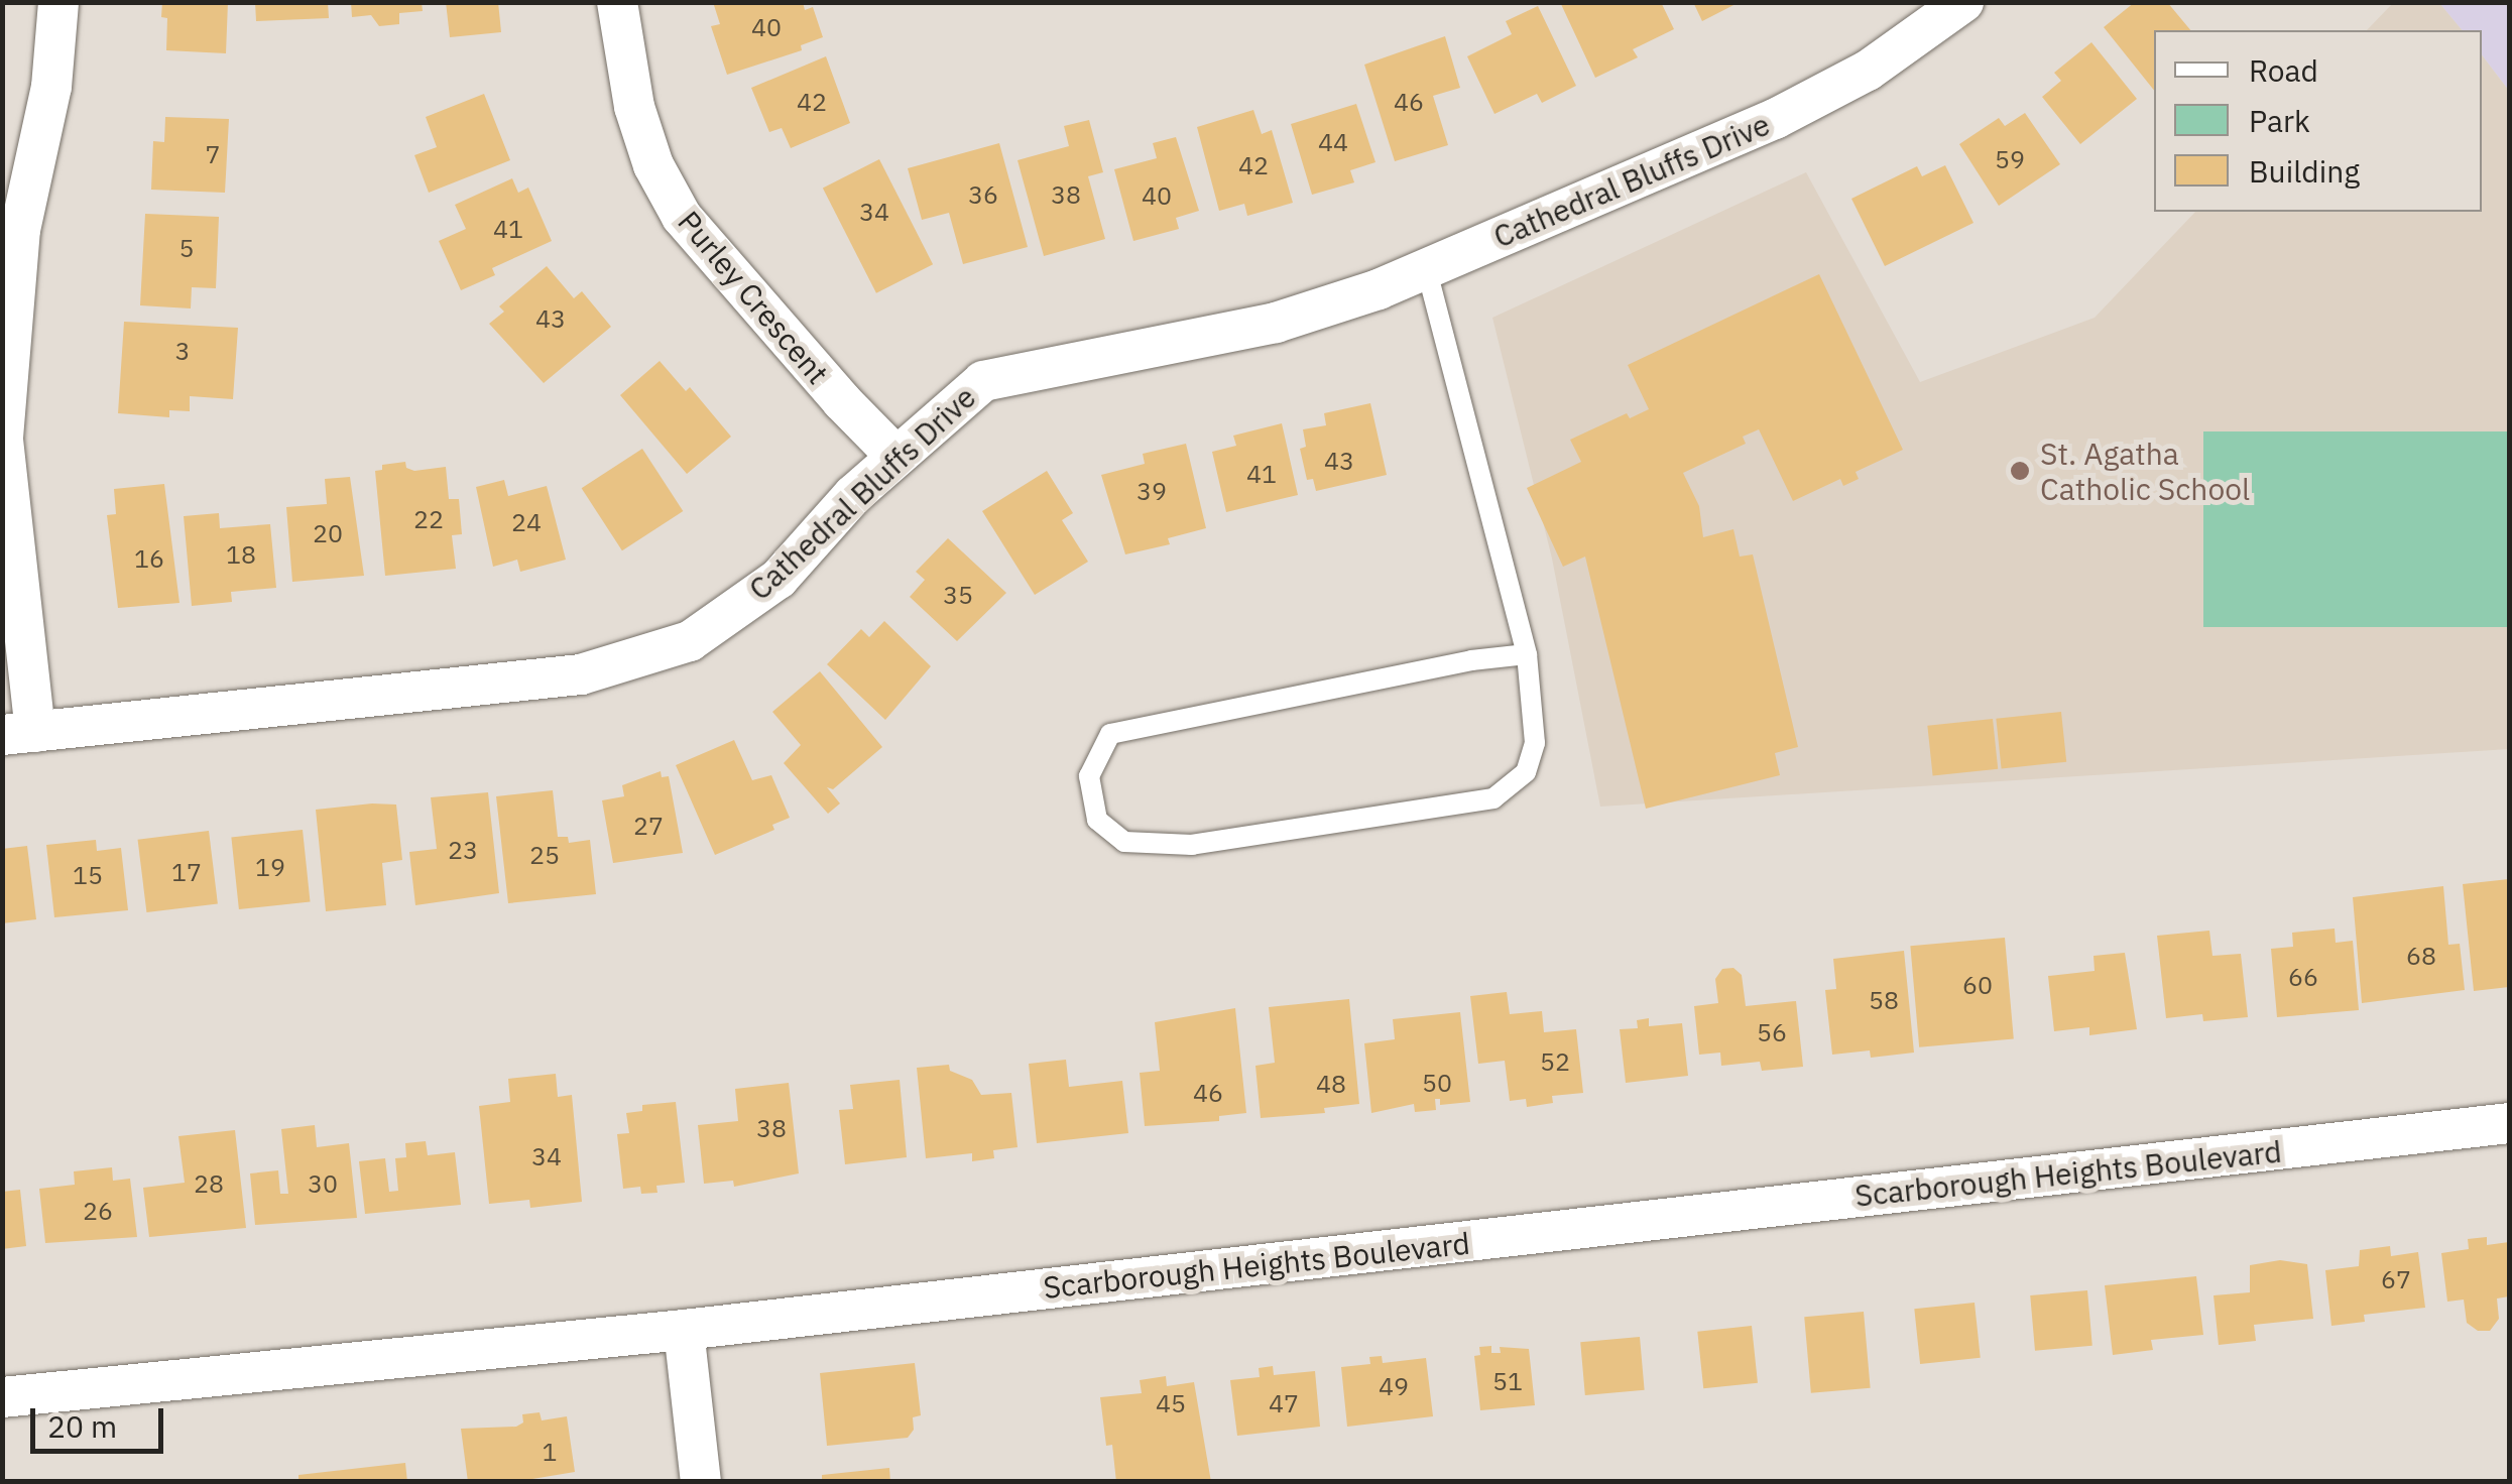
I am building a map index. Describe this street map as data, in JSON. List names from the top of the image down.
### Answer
{
  "streets": {
    "street": ["Cathedral Bluffs Drive", "Purley Crescent", "Scarborough Heights Boulevard"]
  },
  "crossings": [
    ["Cathedral Bluffs Drive", "Purley Crescent"]
  ],
  "places": ["St. Agatha Catholic School"],
  "house_numbers": [
    "40",
    "42",
    "46",
    "44",
    "7",
    "59",
    "42",
    "36",
    "38",
    "40",
    "34",
    "41",
    "5",
    "43",
    "3",
    "43",
    "41",
    "39",
    "22",
    "24",
    "20",
    "18",
    "16",
    "35",
    "27",
    "23",
    "25",
    "19",
    "17",
    "15",
    "68",
    "66",
    "60",
    "58",
    "56",
    "52",
    "50",
    "48",
    "46",
    "38",
    "34",
    "28",
    "30",
    "26",
    "67",
    "51",
    "49",
    "45",
    "47",
    "1"
  ],
  "legend": ["Road", "Park", "Building"],
  "scale_bar": "20 m"
}
